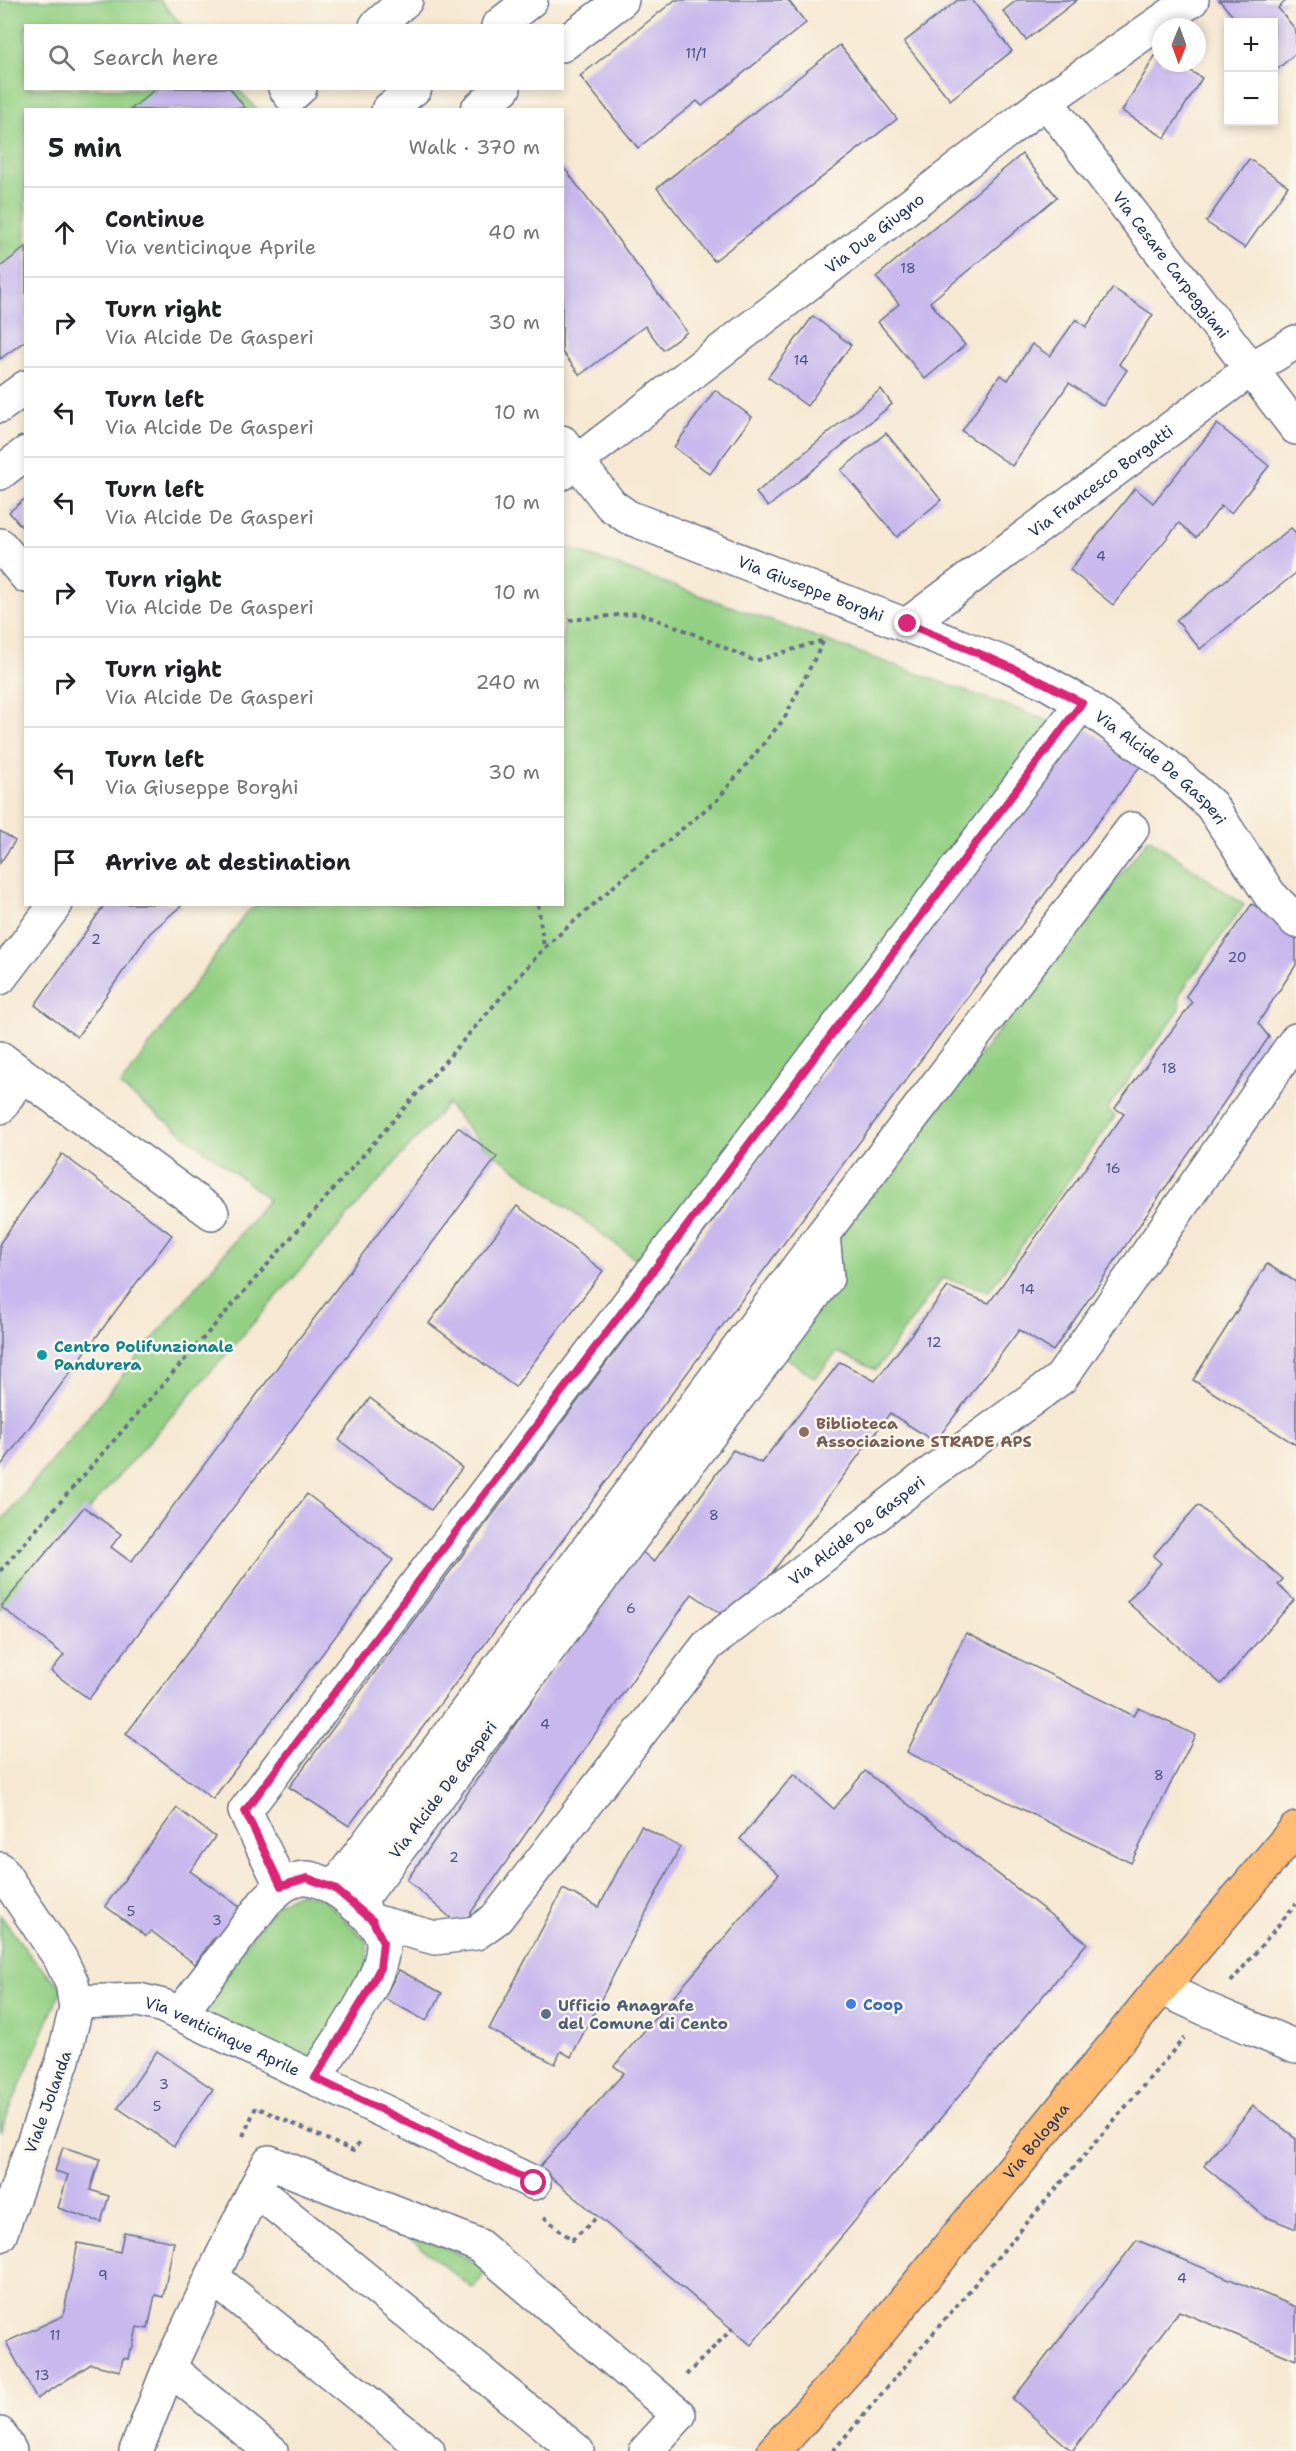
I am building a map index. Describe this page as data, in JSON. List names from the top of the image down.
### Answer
{
  "streets": {
    "main road": ["Via Bologna"],
    "street": [
      "Via Due Giugno",
      "Via Cesare Carpeggiani",
      "Via Francesco Borgatti",
      "Via Giuseppe Borghi",
      "Via Alcide De Gasperi",
      "Via venticinque Aprile",
      "Viale Jolanda"
    ]
  },
  "crossings": [
    ["Via Due Giugno", "Via Cesare Carpeggiani"],
    ["Via Due Giugno", "Via Giuseppe Borghi"],
    ["Via Cesare Carpeggiani", "Via Francesco Borgatti"],
    ["Via Francesco Borgatti", "Via Giuseppe Borghi"],
    ["Via Giuseppe Borghi", "Via Alcide De Gasperi"],
    ["Via venticinque Aprile", "Viale Jolanda"]
  ],
  "places": [
    "Centro Polifunzionale Pandurera",
    "Biblioteca Associazione STRADE APS",
    "Coop",
    "Ufficio Anagrafe del Comune di Cento"
  ],
  "house_numbers": [
    "11/1",
    "18",
    "14",
    "4",
    "2",
    "20",
    "18",
    "16",
    "14",
    "12",
    "8",
    "6",
    "4",
    "8",
    "2",
    "5",
    "3",
    "3",
    "5",
    "9",
    "4",
    "11",
    "13"
  ],
  "north": "bottom",
  "page": {
    "map_buttons": ["+", "−"],
    "search": "Search here",
    "heading": ["5 min", "Walk · 370 m"],
    "list": [
      ["Continue", "Via venticinque Aprile", "40 m"],
      ["Turn right", "Via Alcide De Gasperi", "30 m"],
      ["Turn left", "Via Alcide De Gasperi", "10 m"],
      ["Turn left", "Via Alcide De Gasperi", "10 m"],
      ["Turn right", "Via Alcide De Gasperi", "10 m"],
      ["Turn right", "Via Alcide De Gasperi", "240 m"],
      ["Turn left", "Via Giuseppe Borghi", "30 m"],
      "Arrive at destination"
    ]
  }
}
